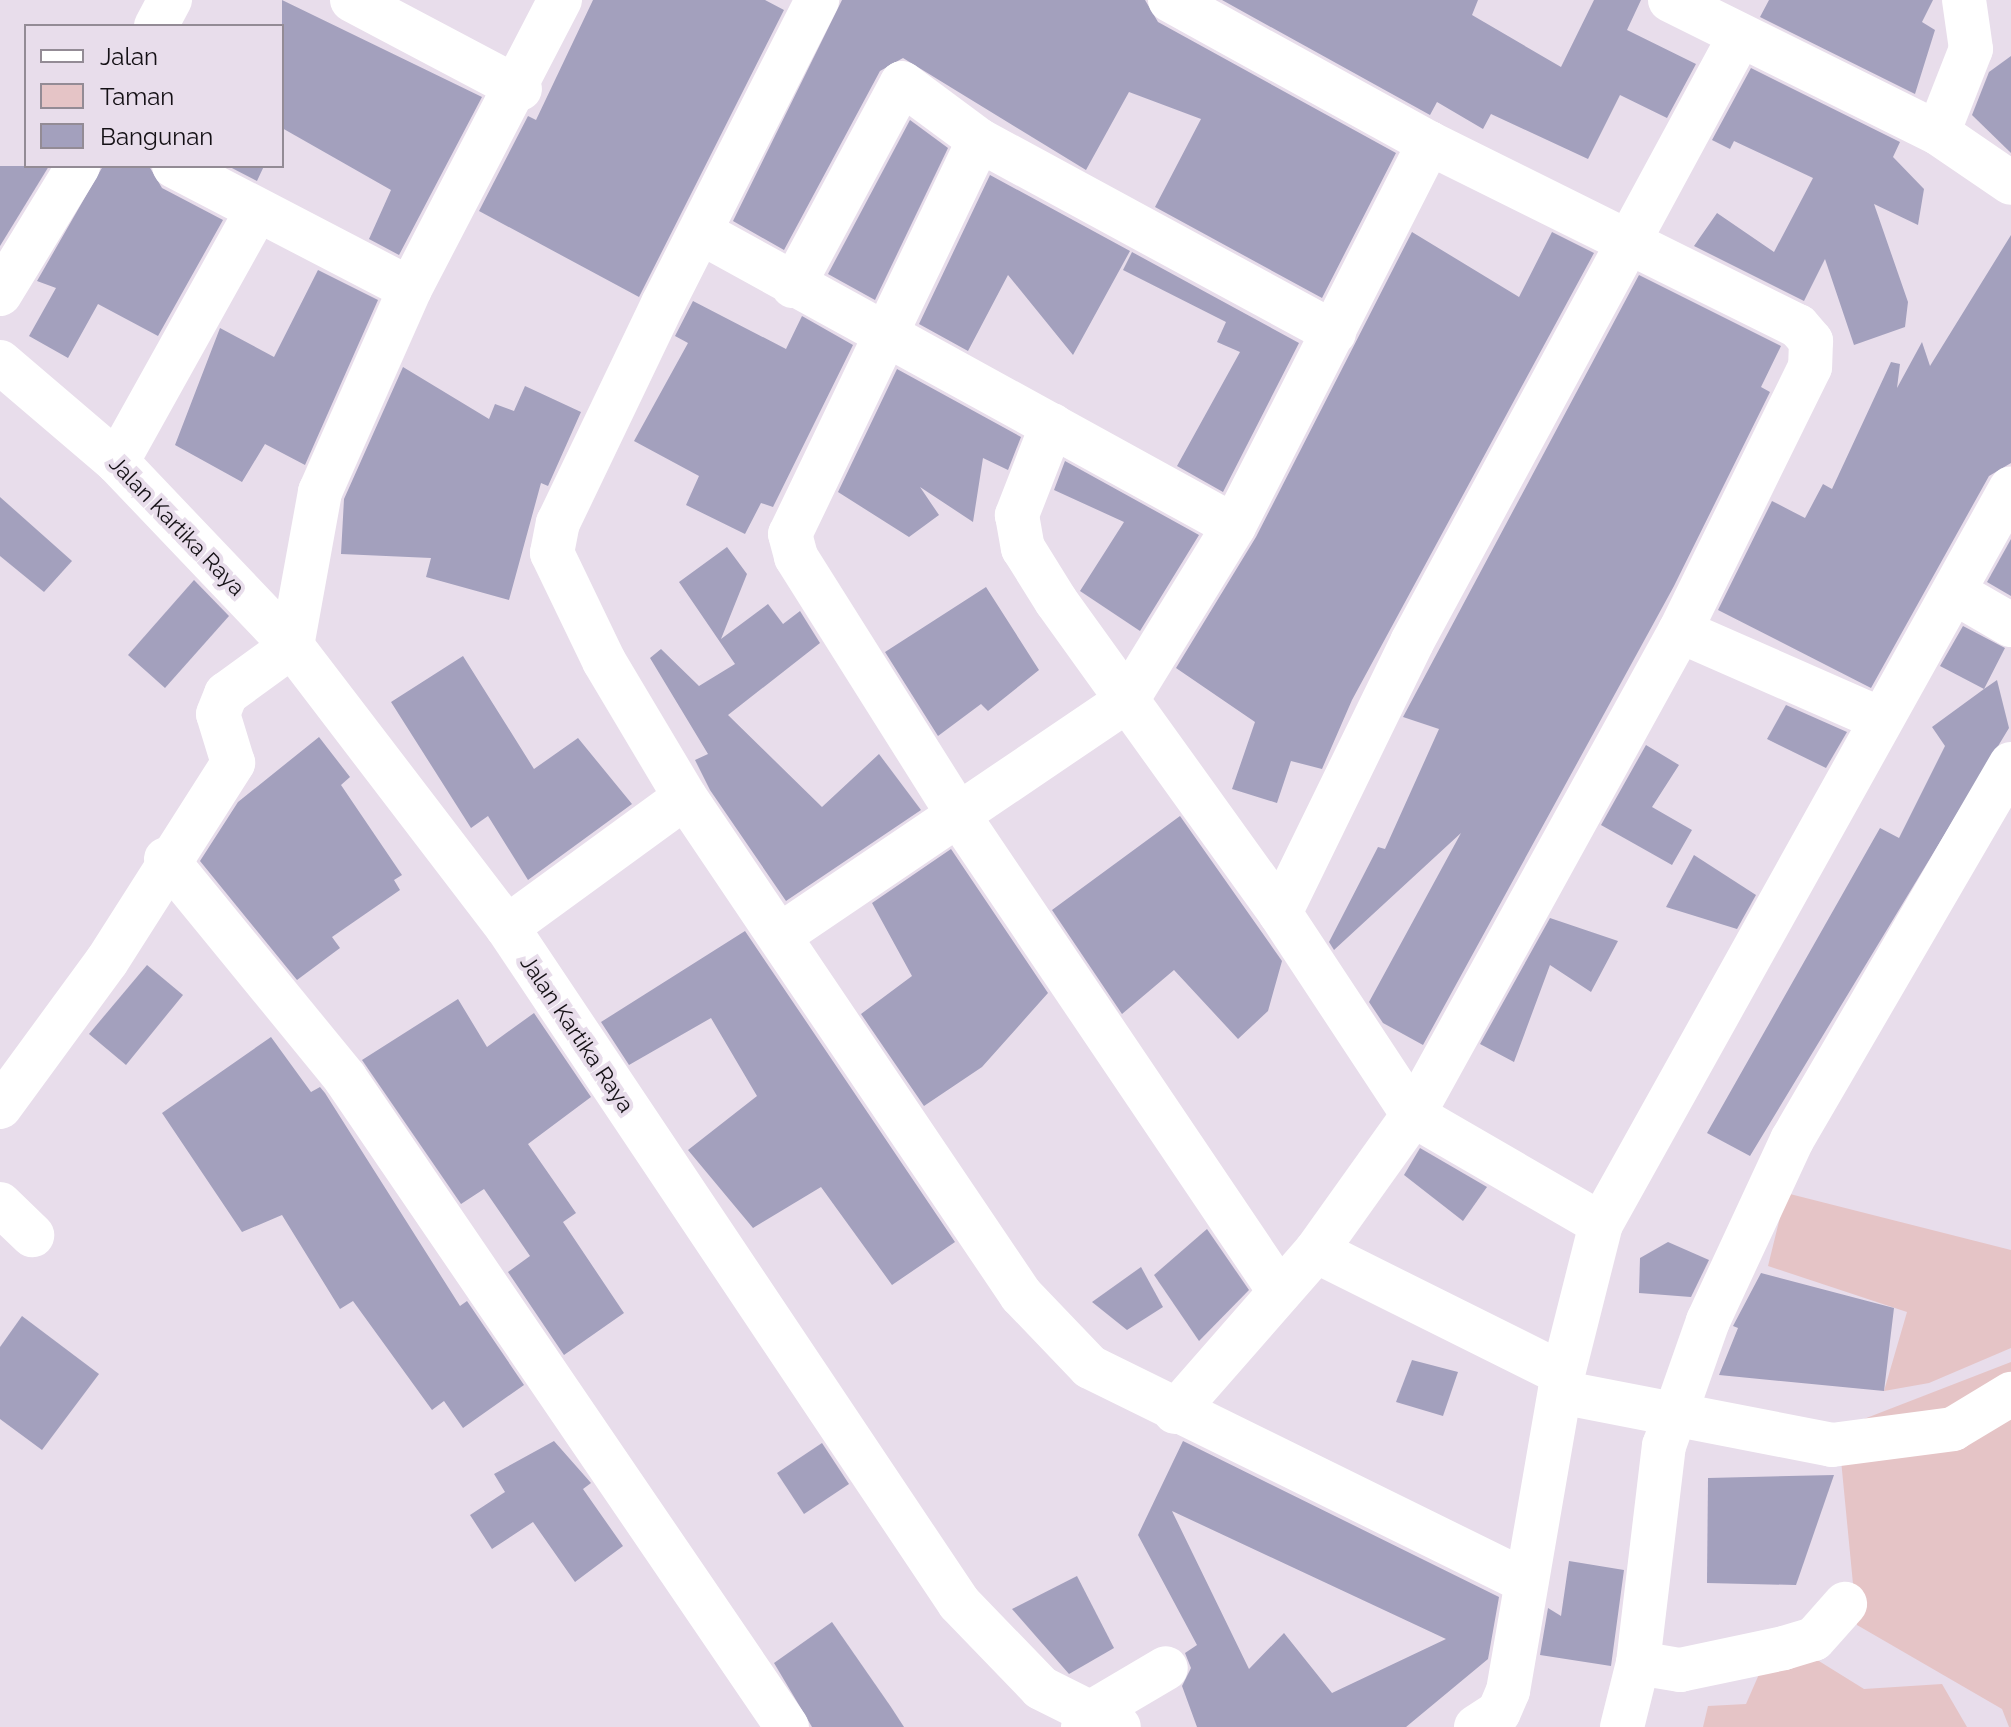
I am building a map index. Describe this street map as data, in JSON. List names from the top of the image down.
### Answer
{
  "streets": {
    "street": ["Jalan Kartika Raya"]
  },
  "legend": ["Jalan", "Taman", "Bangunan"]
}
